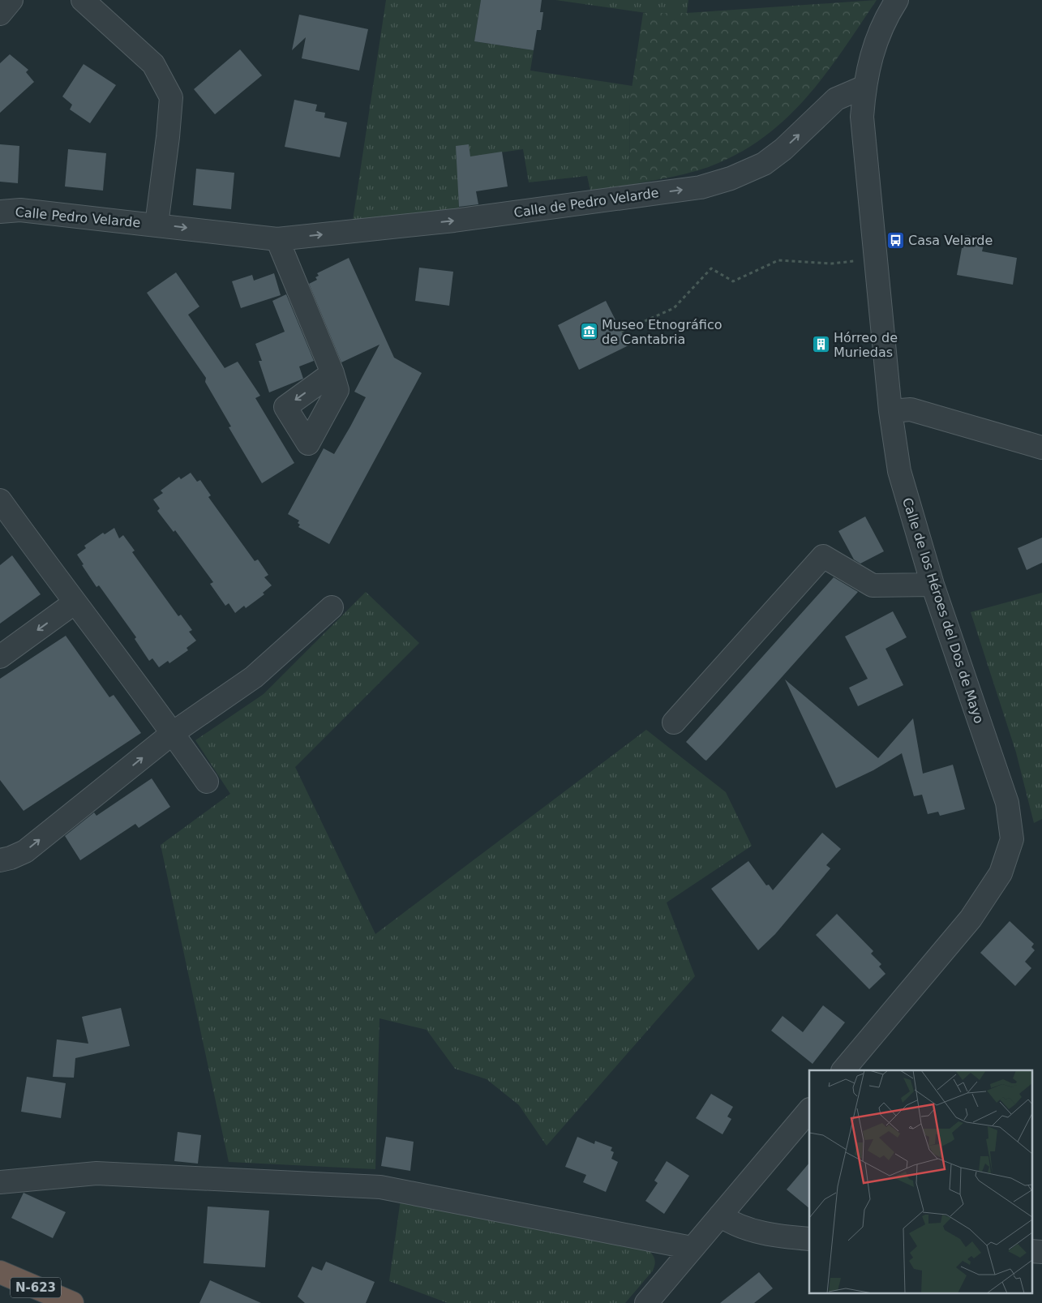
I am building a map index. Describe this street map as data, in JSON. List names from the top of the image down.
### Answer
{
  "streets": {
    "highway": ["N-623"],
    "street": ["Calle de Pedro Velarde", "Calle Pedro Velarde", "Calle de los Héroes del Dos de Mayo"]
  },
  "crossings": [
    ["Calle de Pedro Velarde", "Calle Pedro Velarde"],
    ["Calle de Pedro Velarde", "Calle de los Héroes del Dos de Mayo"]
  ],
  "one_way": ["Calle de Pedro Velarde"],
  "places": {
    "bus stop": ["Casa Velarde"],
    "museum": ["Museo Etnográfico de Cantabria"],
    "building": ["Hórreo de Muriedas"]
  }
}
